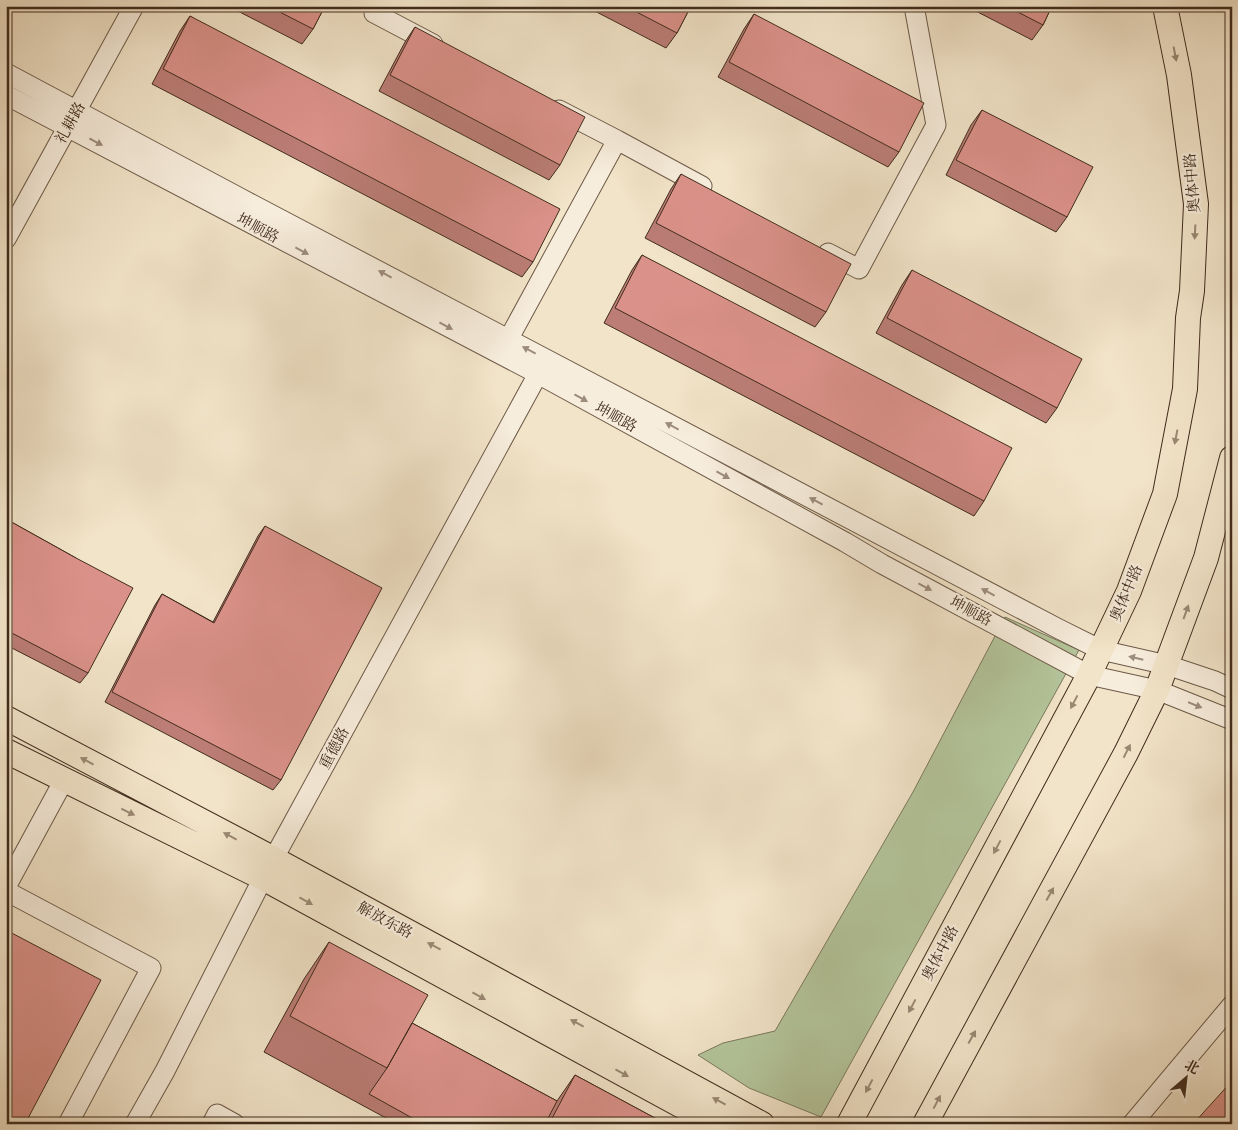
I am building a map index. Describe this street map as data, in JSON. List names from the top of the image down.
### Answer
{
  "streets": {
    "main road": ["奥体中路", "解放东路"],
    "street": ["礼耕路", "坤顺路", "重德路"]
  },
  "crossings": [
    ["礼耕路", "坤顺路"],
    ["奥体中路", "坤顺路"],
    ["坤顺路", "重德路"],
    ["重德路", "解放东路"]
  ],
  "north": "top right"
}
